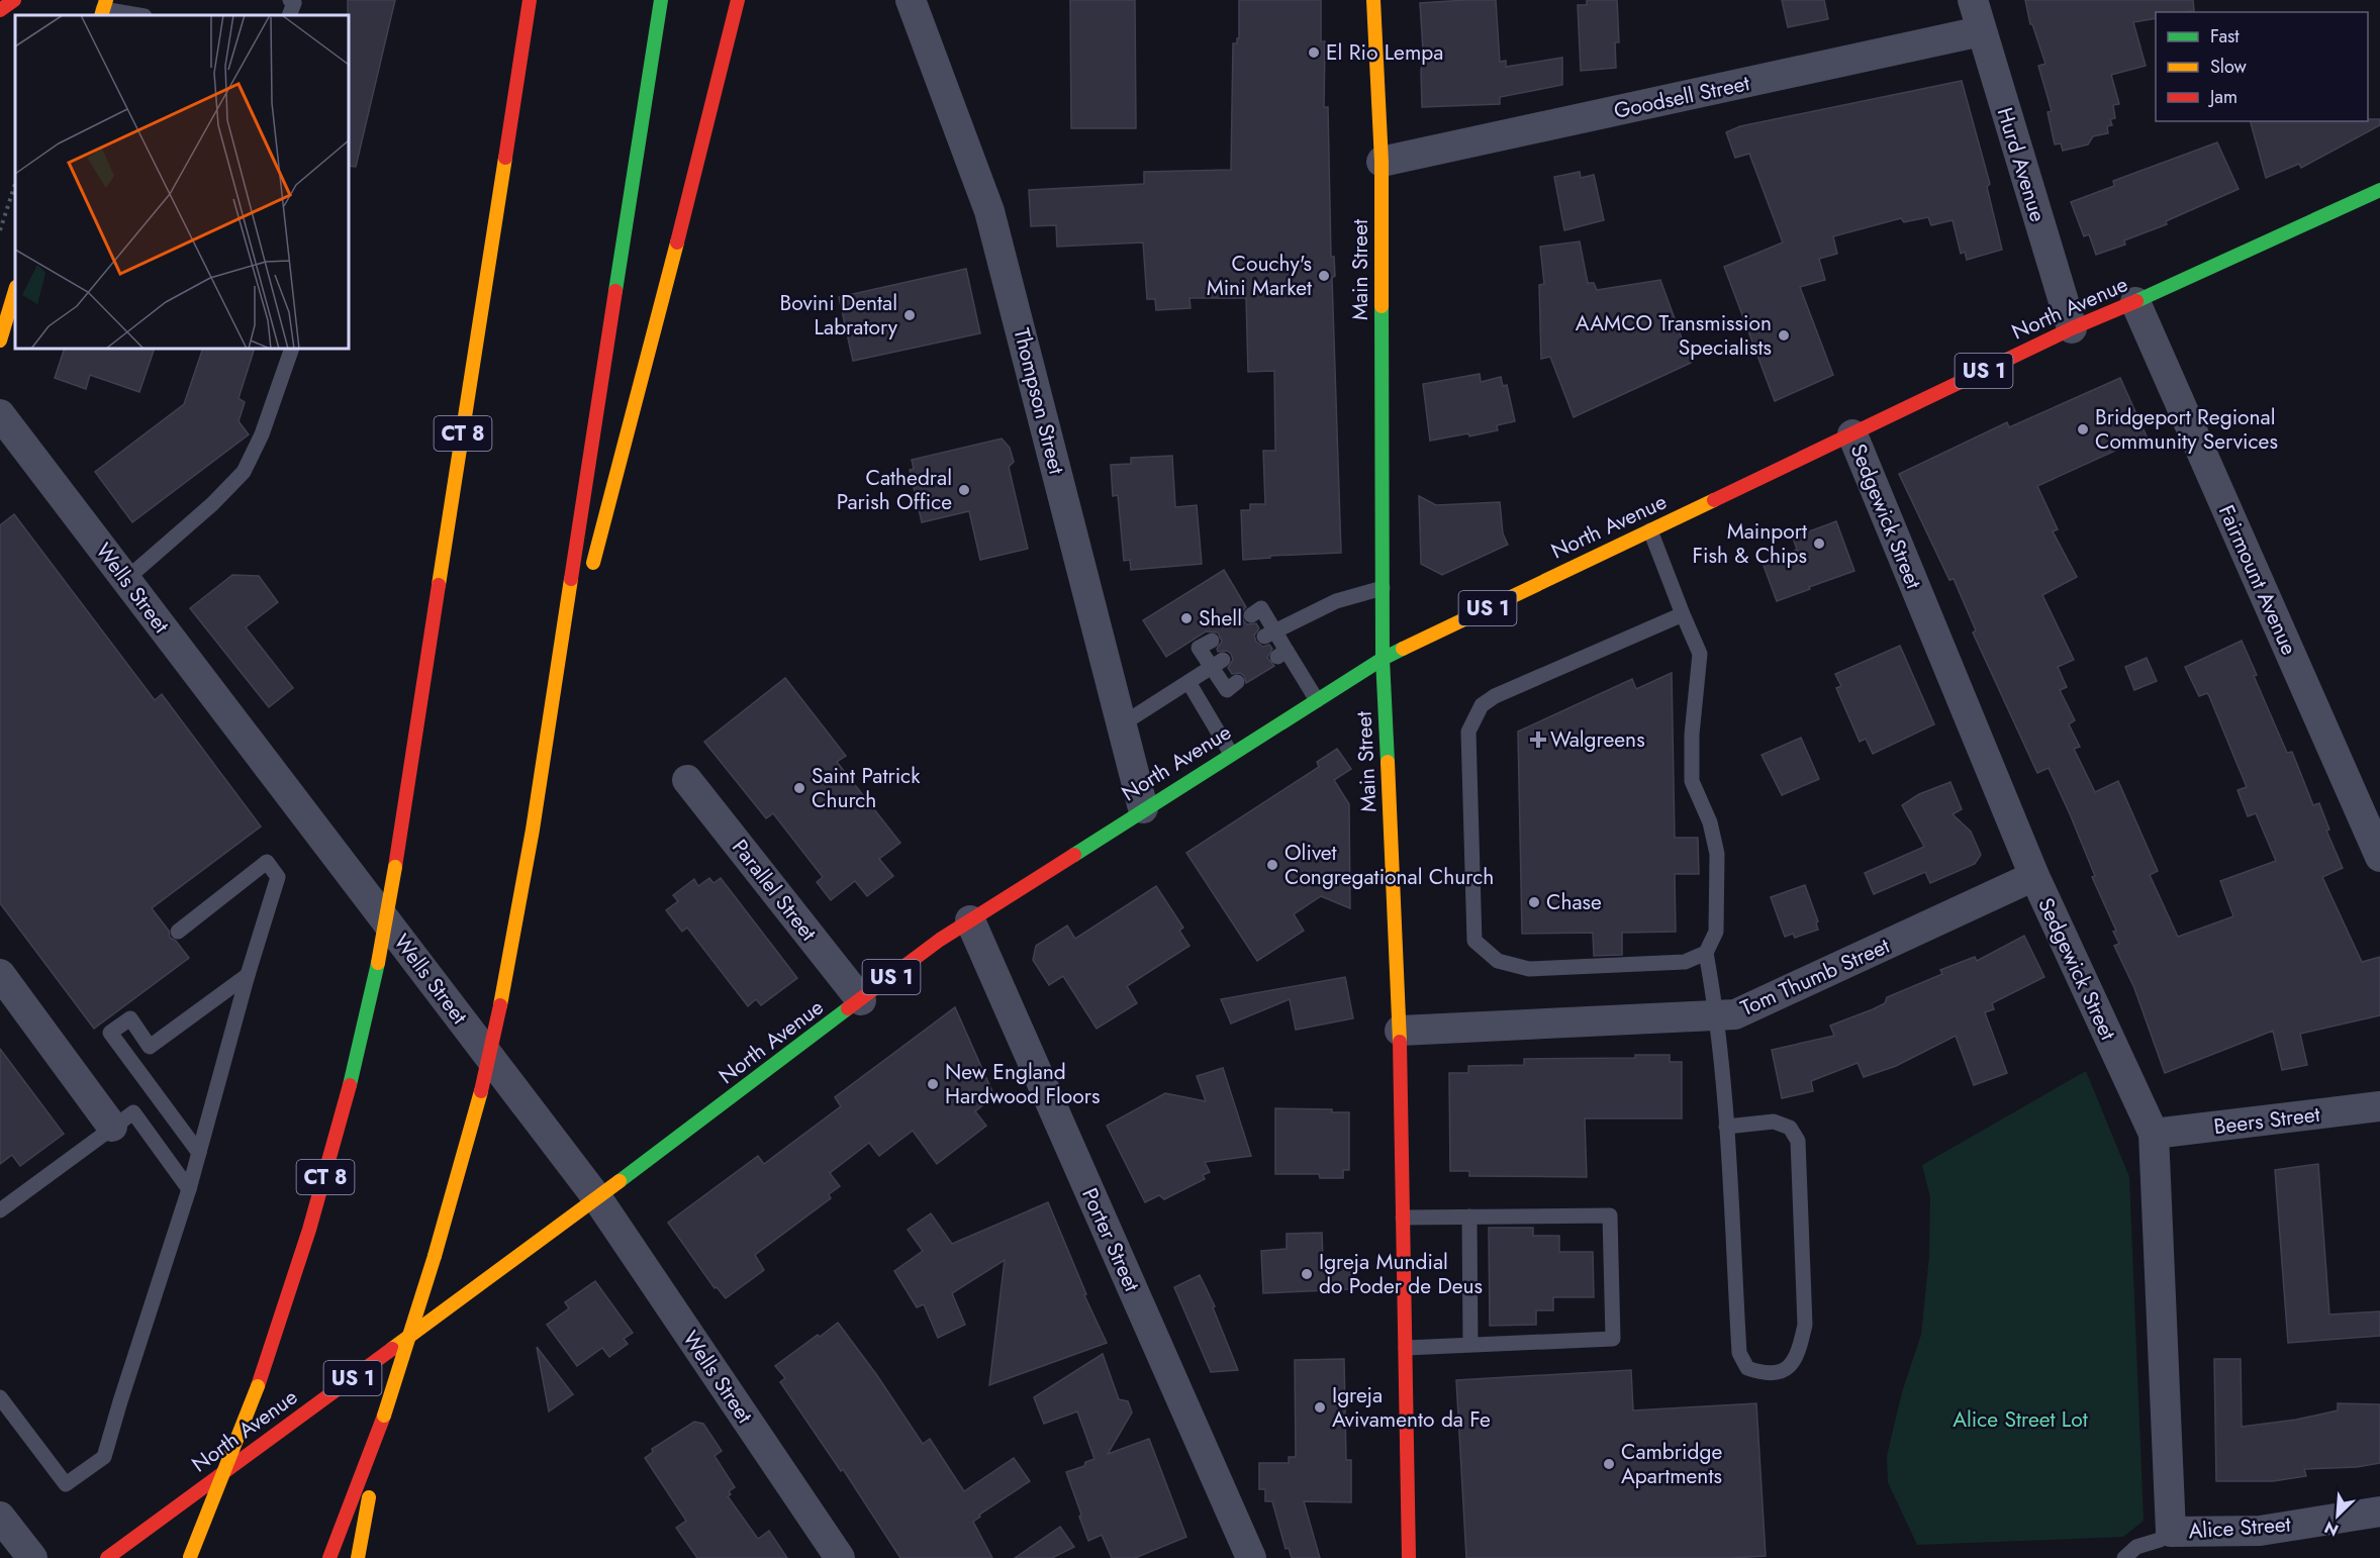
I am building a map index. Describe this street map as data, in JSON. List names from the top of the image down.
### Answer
{
  "streets": {
    "main road": [
      "Main Street",
      "North Avenue",
      "US 1",
      "CT 8"
    ],
    "street": [
      "Goodsell Street",
      "Hurd Avenue",
      "Thompson Street",
      "Sedgewick Street",
      "Fairmount Avenue",
      "Wells Street",
      "Parallel Street",
      "Tom Thumb Street",
      "Beers Street",
      "Porter Street",
      "Alice Street"
    ]
  },
  "crossings": [
    ["Goodsell Street", "Hurd Avenue"],
    ["Goodsell Street", "Main Street"],
    ["Hurd Avenue", "North Avenue"],
    ["Main Street", "North Avenue"],
    ["Main Street", "Tom Thumb Street"],
    ["North Avenue", "Thompson Street"],
    ["North Avenue", "Sedgewick Street"],
    ["North Avenue", "Fairmount Avenue"],
    ["North Avenue", "Wells Street"],
    ["North Avenue", "Parallel Street"],
    ["North Avenue", "Porter Street"],
    ["Sedgewick Street", "Tom Thumb Street"],
    ["Sedgewick Street", "Beers Street"],
    ["Sedgewick Street", "Alice Street"]
  ],
  "parks": ["Alice Street Lot"],
  "places": {
    "other": [
      "El Rio Lempa",
      "Couchy's Mini Market",
      "Bovini Dental Labratory",
      "AAMCO Transmission Specialists",
      "Bridgeport Regional Community Services",
      "Cathedral Parish Office",
      "Mainport Fish & Chips",
      "Shell",
      "Saint Patrick Church",
      "Olivet Congregational Church",
      "Chase",
      "New England Hardwood Floors",
      "Igreja Mundial do Poder de Deus",
      "Igreja Avivamento da Fe",
      "Cambridge Apartments"
    ],
    "health": ["Walgreens"]
  },
  "legend": ["Fast", "Slow", "Jam"],
  "north": "bottom left"
}
